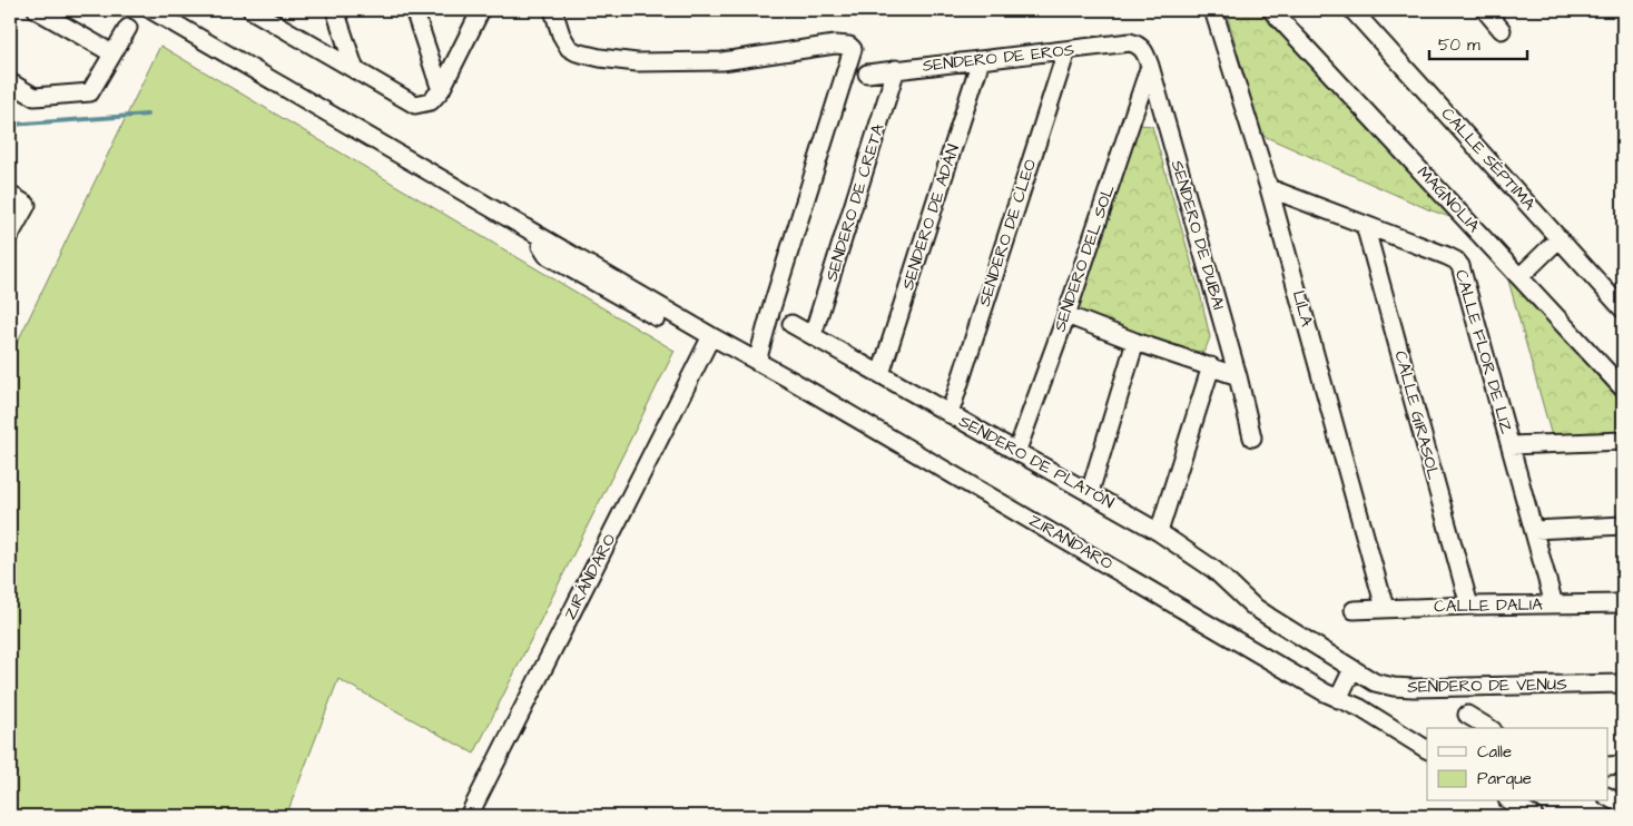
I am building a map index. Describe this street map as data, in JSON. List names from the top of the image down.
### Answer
{
  "streets": {
    "street": [
      "SENDERO DE EROS",
      "CALLE SÉPTIMA",
      "MAGNOLIA",
      "SENDERO DE CRETA",
      "SENDERO DE ADÁN",
      "SENDERO DE CLEO",
      "SENDERO DE DUBAI",
      "SENDERO DEL SOL",
      "LILA",
      "CALLE FLOR DE LIZ",
      "CALLE GIRASOL",
      "SENDERO DE PLATÓN",
      "ZIRANDARO",
      "ZIRÁNDARO",
      "CALLE DALIA",
      "SENDERO DE VENUS"
    ]
  },
  "crossings": [
    ["SENDERO DE EROS", "SENDERO DE CRETA"],
    ["SENDERO DE EROS", "SENDERO DE ADÁN"],
    ["SENDERO DE EROS", "SENDERO DE CLEO"],
    ["SENDERO DE EROS", "SENDERO DE DUBAI"],
    ["SENDERO DE CRETA", "SENDERO DE PLATÓN"],
    ["SENDERO DE ADÁN", "SENDERO DE PLATÓN"],
    ["SENDERO DE CLEO", "SENDERO DE PLATÓN"],
    ["SENDERO DE DUBAI", "SENDERO DEL SOL"],
    ["SENDERO DEL SOL", "SENDERO DE PLATÓN"],
    ["LILA", "CALLE FLOR DE LIZ"],
    ["LILA", "CALLE DALIA"],
    ["CALLE FLOR DE LIZ", "CALLE GIRASOL"],
    ["CALLE FLOR DE LIZ", "CALLE DALIA"],
    ["CALLE GIRASOL", "CALLE DALIA"],
    ["SENDERO DE PLATÓN", "SENDERO DE VENUS"],
    ["ZIRANDARO", "ZIRÁNDARO"]
  ],
  "legend": ["Calle", "Parque"],
  "scale_bar": "50 m"
}
